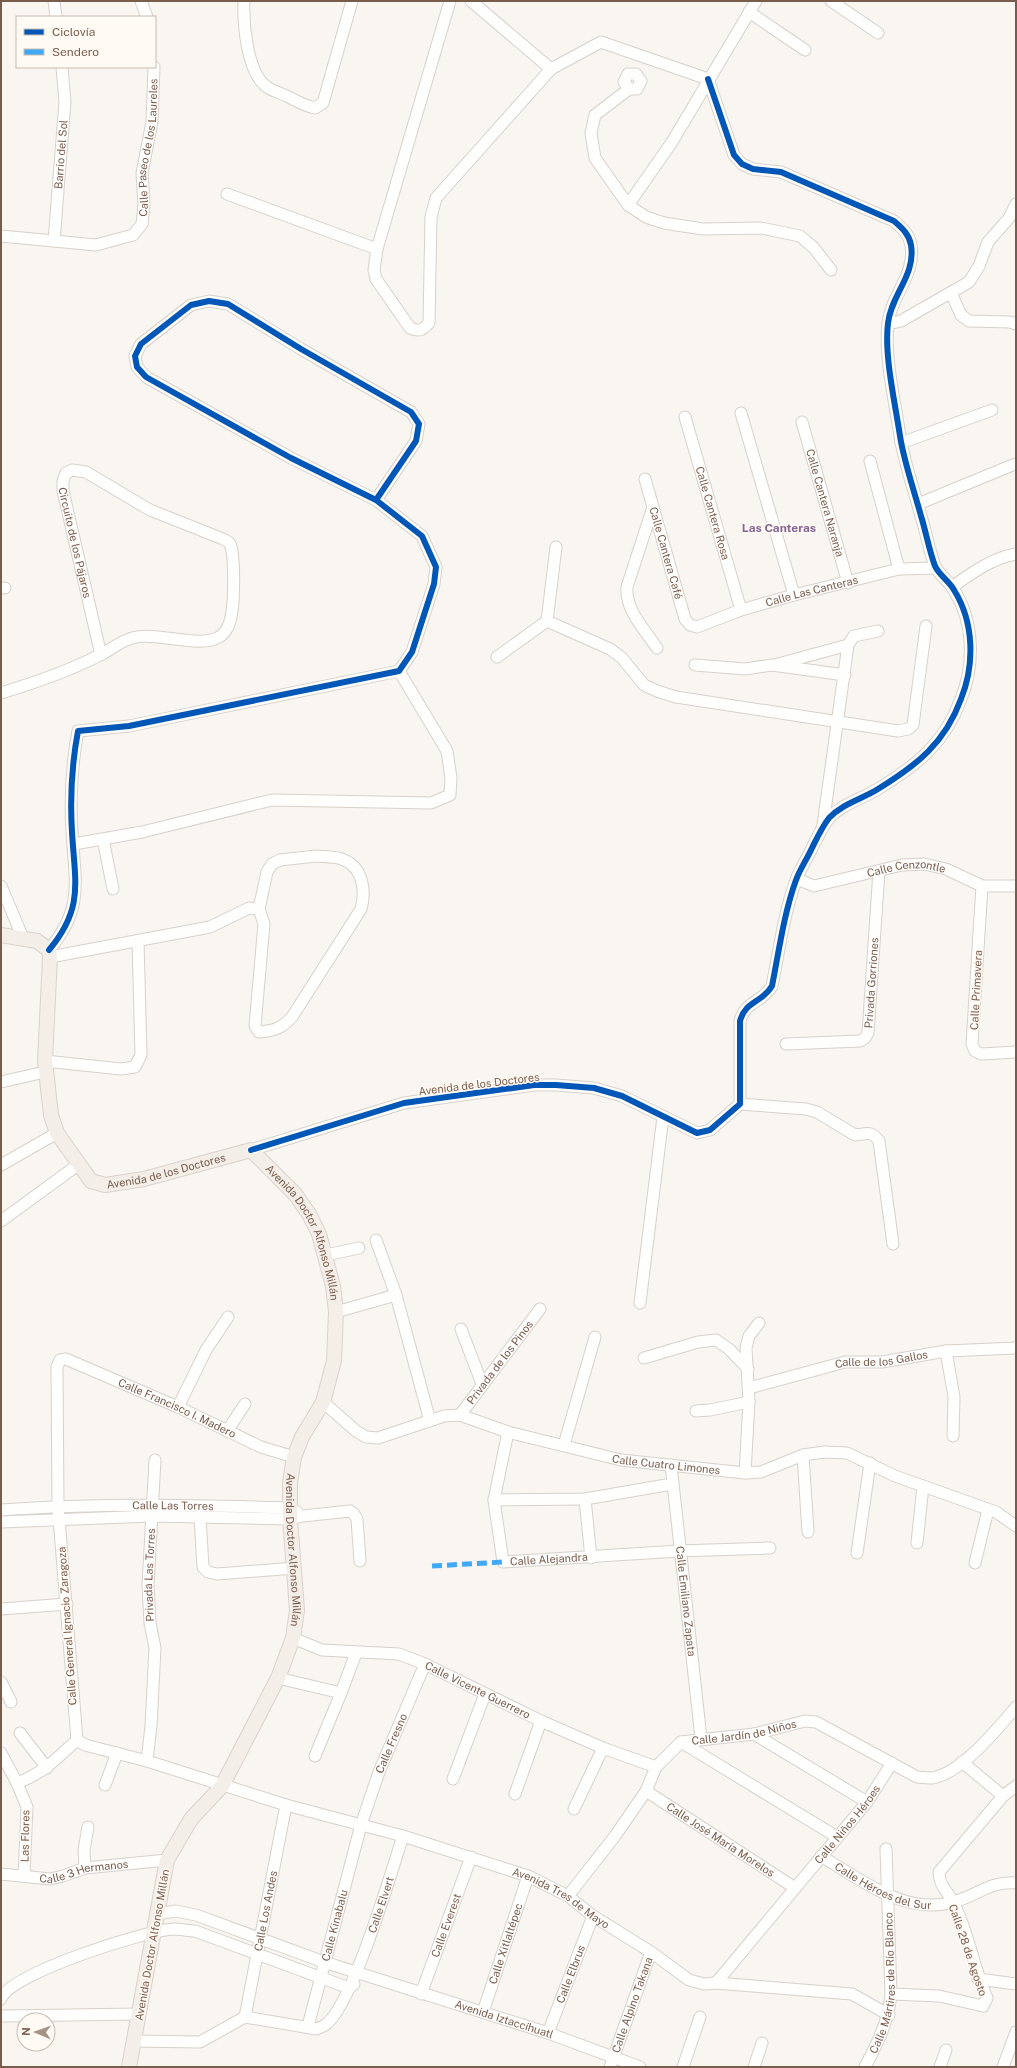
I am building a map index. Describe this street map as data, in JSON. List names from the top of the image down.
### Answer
{
  "streets": {
    "main road": ["Avenida de los Doctores", "Avenida Doctor Alfonso Millán"],
    "street": [
      "Calle Paseo de los Laureles",
      "Barrio del Sol",
      "Calle Cantera Naranja",
      "Calle Cantera Rosa",
      "Circuito de los Pájaros",
      "Calle Cantera Café",
      "Calle Las Canteras",
      "Calle Cenzontle",
      "Privada Gorriones",
      "Calle Primavera",
      "Calle de los Gallos",
      "Privada de los Pinos",
      "Calle Francisco I. Madero",
      "Calle Cuatro Limones",
      "Calle Las Torres",
      "Calle Alejandra",
      "Privada Las Torres",
      "Calle Emiliano Zapata",
      "Calle General Ignacio Zaragoza",
      "Calle Vicente Guerrero",
      "Calle Jardín de Niños",
      "Calle Fresno",
      "Calle Niños Héroes",
      "Las Flores",
      "Calle José María Morelos",
      "Calle 3 Hermanos",
      "Calle Héroes del Sur",
      "Avenida Tres de Mayo",
      "Calle Elvert",
      "Calle Los Andes",
      "Calle Kinabalu",
      "Calle Everest",
      "Calle Xitlaltépec",
      "Calle 28 de Agosto",
      "Calle Elbrus",
      "Calle Mártires de Río Blanco",
      "Calle Alpino Takana",
      "Avenida Iztaccíhuatl"
    ]
  },
  "crossings": [
    ["Calle Paseo de los Laureles", "Barrio del Sol"],
    ["Calle Cantera Naranja", "Calle Las Canteras"],
    ["Calle Cantera Rosa", "Calle Las Canteras"],
    ["Calle Cantera Café", "Calle Las Canteras"],
    ["Calle Cenzontle", "Privada Gorriones"],
    ["Calle Cenzontle", "Calle Primavera"],
    ["Avenida de los Doctores", "Avenida Doctor Alfonso Millán"],
    ["Avenida Doctor Alfonso Millán", "Calle Francisco I. Madero"],
    ["Avenida Doctor Alfonso Millán", "Calle Cuatro Limones"],
    ["Avenida Doctor Alfonso Millán", "Calle Las Torres"],
    ["Avenida Doctor Alfonso Millán", "Calle Vicente Guerrero"],
    ["Avenida Doctor Alfonso Millán", "Calle 3 Hermanos"],
    ["Avenida Doctor Alfonso Millán", "Avenida Tres de Mayo"],
    ["Avenida Doctor Alfonso Millán", "Avenida Iztaccíhuatl"],
    ["Privada de los Pinos", "Calle Cuatro Limones"],
    ["Calle Francisco I. Madero", "Calle General Ignacio Zaragoza"],
    ["Calle Cuatro Limones", "Calle Alejandra"],
    ["Calle Cuatro Limones", "Calle Emiliano Zapata"],
    ["Calle Las Torres", "Privada Las Torres"],
    ["Calle Las Torres", "Calle General Ignacio Zaragoza"],
    ["Calle Alejandra", "Calle Emiliano Zapata"],
    ["Calle Emiliano Zapata", "Calle Jardín de Niños"],
    ["Calle Vicente Guerrero", "Calle Jardín de Niños"],
    ["Calle Vicente Guerrero", "Calle Fresno"],
    ["Calle Jardín de Niños", "Calle Niños Héroes"],
    ["Calle Jardín de Niños", "Calle José María Morelos"],
    ["Calle Jardín de Niños", "Avenida Tres de Mayo"],
    ["Calle Fresno", "Avenida Tres de Mayo"],
    ["Calle Fresno", "Calle Kinabalu"],
    ["Calle Niños Héroes", "Calle José María Morelos"],
    ["Calle Niños Héroes", "Calle Héroes del Sur"],
    ["Calle Niños Héroes", "Avenida Tres de Mayo"],
    ["Las Flores", "Calle 3 Hermanos"],
    ["Calle Héroes del Sur", "Calle 28 de Agosto"],
    ["Calle Héroes del Sur", "Calle Mártires de Río Blanco"],
    ["Avenida Tres de Mayo", "Calle Elvert"],
    ["Avenida Tres de Mayo", "Calle Los Andes"],
    ["Avenida Tres de Mayo", "Calle Kinabalu"],
    ["Avenida Tres de Mayo", "Calle Everest"],
    ["Avenida Tres de Mayo", "Calle Xitlaltépec"],
    ["Avenida Tres de Mayo", "Calle Elbrus"],
    ["Avenida Tres de Mayo", "Calle Mártires de Río Blanco"],
    ["Avenida Tres de Mayo", "Calle Alpino Takana"],
    ["Calle Elvert", "Calle Kinabalu"],
    ["Calle Elvert", "Avenida Iztaccíhuatl"],
    ["Calle Los Andes", "Avenida Iztaccíhuatl"],
    ["Calle Kinabalu", "Avenida Iztaccíhuatl"],
    ["Calle Everest", "Avenida Iztaccíhuatl"],
    ["Calle Xitlaltépec", "Avenida Iztaccíhuatl"],
    ["Calle 28 de Agosto", "Calle Mártires de Río Blanco"],
    ["Calle Elbrus", "Avenida Iztaccíhuatl"],
    ["Calle Alpino Takana", "Avenida Iztaccíhuatl"]
  ],
  "districts": ["Las Canteras"],
  "legend": ["Ciclovía", "Sendero"],
  "north": "left"
}
